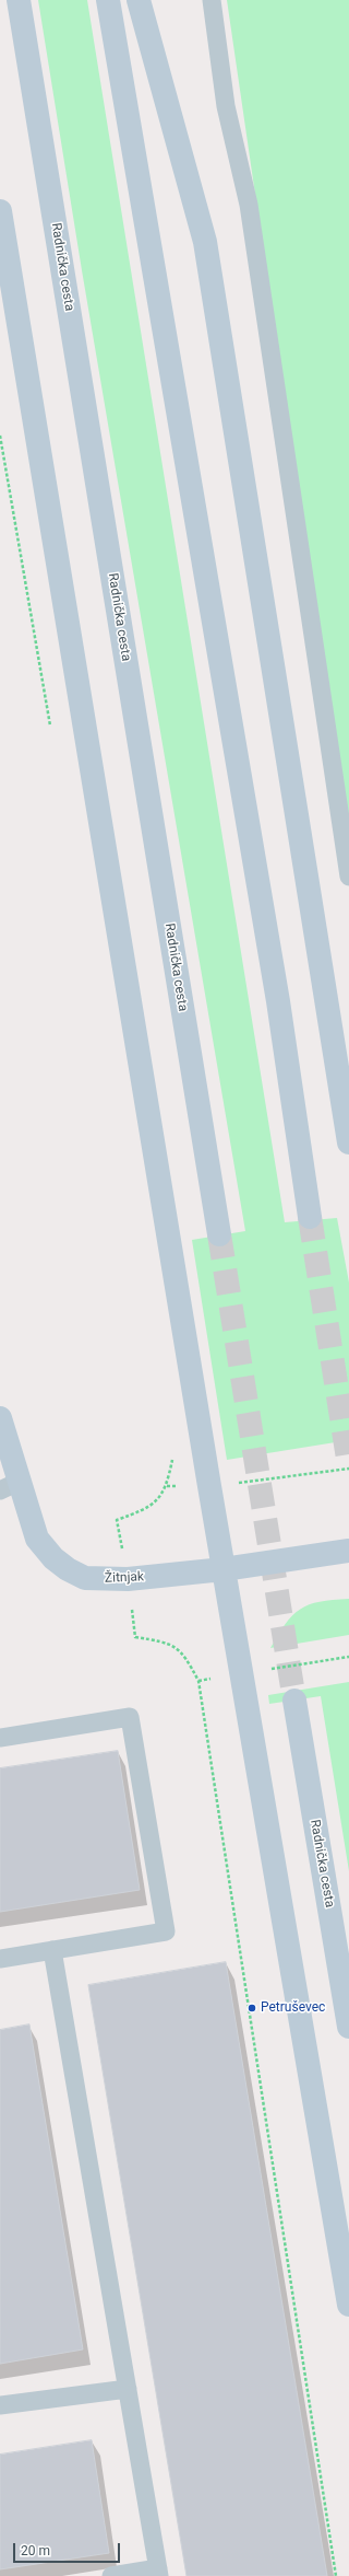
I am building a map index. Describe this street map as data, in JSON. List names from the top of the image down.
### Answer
{
  "streets": {
    "main road": ["Radnička cesta", "Žitnjak"]
  },
  "places": ["Petruševec"],
  "scale_bar": "20 m"
}
